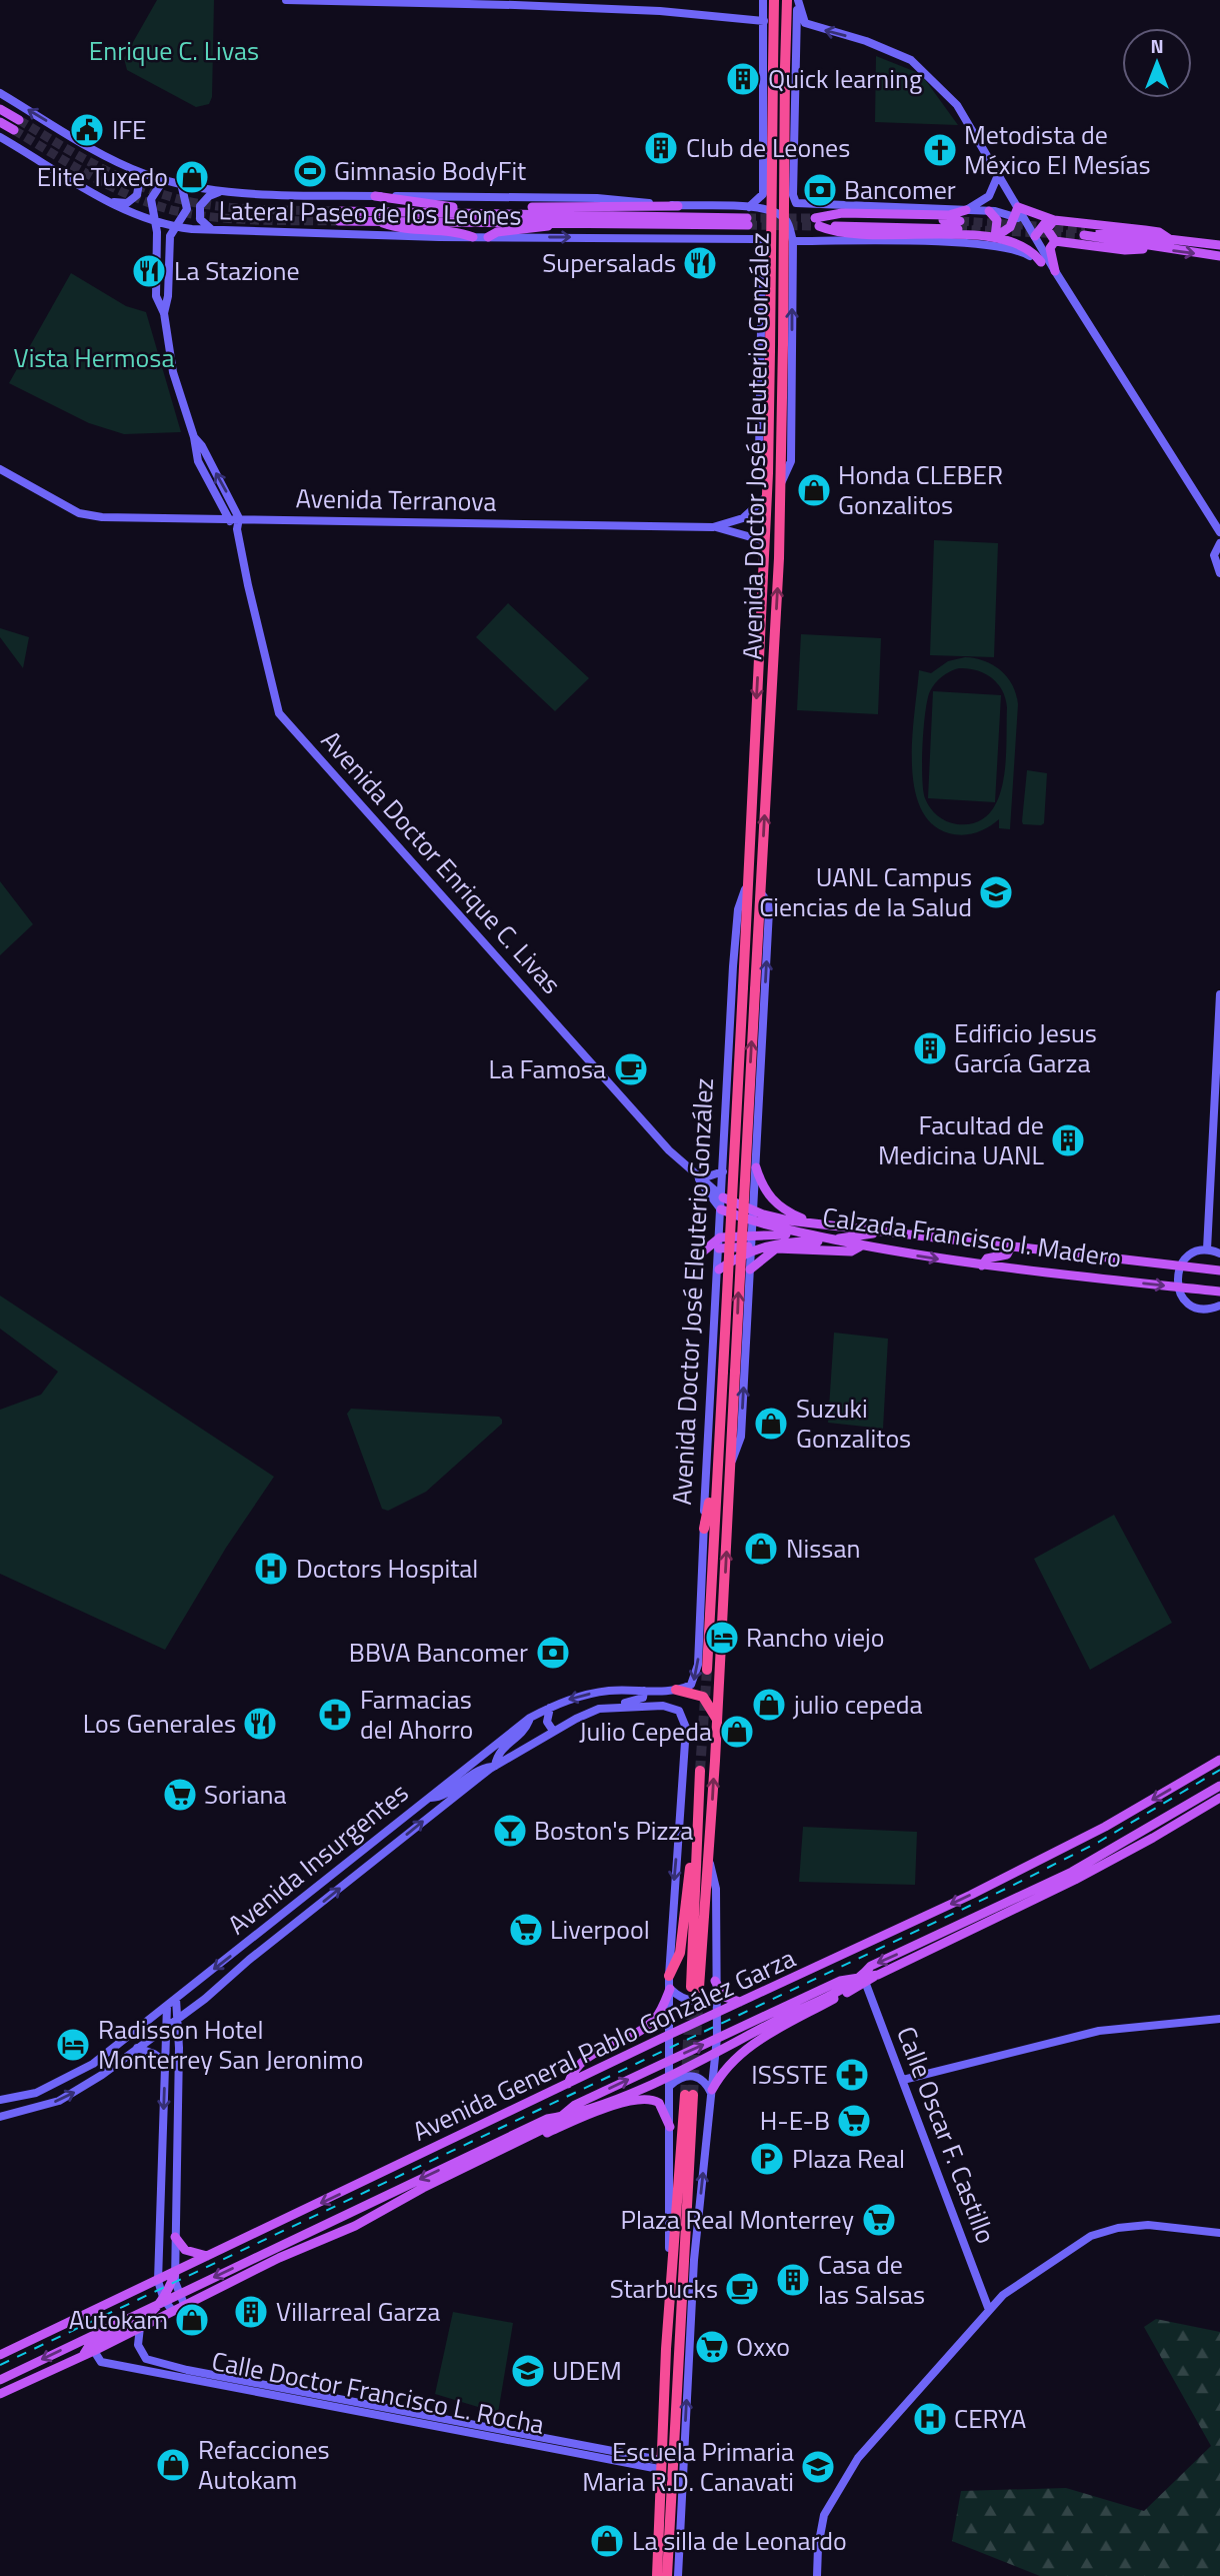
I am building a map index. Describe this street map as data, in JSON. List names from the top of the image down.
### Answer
{
  "streets": {
    "highway": ["Avenida Doctor José Eleuterio González"],
    "main road": ["Calzada Francisco I. Madero", "Avenida General Pablo González Garza"],
    "street": [
      "Lateral Paseo de los Leones",
      "Avenida Terranova",
      "Avenida Doctor Enrique C. Livas",
      "Avenida Insurgentes",
      "Calle Oscar F. Castillo",
      "Calle Doctor Francisco L. Rocha"
    ]
  },
  "crossings": [
    ["Lateral Paseo de los Leones", "Avenida Doctor José Eleuterio González"],
    ["Avenida Doctor José Eleuterio González", "Avenida Terranova"],
    ["Avenida Doctor José Eleuterio González", "Avenida Doctor Enrique C. Livas"],
    ["Avenida Doctor José Eleuterio González", "Calzada Francisco I. Madero"],
    ["Avenida Doctor José Eleuterio González", "Avenida Insurgentes"],
    ["Avenida Terranova", "Avenida Doctor Enrique C. Livas"],
    ["Avenida Doctor Enrique C. Livas", "Calzada Francisco I. Madero"],
    ["Avenida General Pablo González Garza", "Calle Oscar F. Castillo"],
    ["Avenida General Pablo González Garza", "Calle Doctor Francisco L. Rocha"]
  ],
  "parks": ["Enrique C. Livas", "Vista Hermosa"],
  "places": {
    "building": [
      "Quick learning",
      "Club de Leones",
      "Edificio Jesus García Garza",
      "Facultad de Medicina UANL",
      "Casa de las Salsas",
      "Villarreal Garza"
    ],
    "public building": ["IFE"],
    "church": ["Metodista de México El Mesías"],
    "sports": ["Gimnasio BodyFit"],
    "shop": [
      "Elite Tuxedo",
      "Honda CLEBER Gonzalitos",
      "Suzuki Gonzalitos",
      "Nissan",
      "julio cepeda",
      "Julio Cepeda",
      "Autokam",
      "Refacciones Autokam",
      "La silla de Leonardo"
    ],
    "bank": ["Bancomer", "BBVA Bancomer"],
    "restaurant": ["Supersalads", "La Stazione", "Los Generales"],
    "school or university": ["UANL Campus Ciencias de la Salud", "UDEM", "Escuela Primaria Maria R.D. Canavati"],
    "cafe": ["La Famosa", "Starbucks"],
    "hospital": ["Doctors Hospital", "CERYA"],
    "hotel": ["Rancho viejo", "Radisson Hotel Monterrey San Jeronimo"],
    "pharmacy": ["Farmacias del Ahorro", "ISSSTE"],
    "supermarket": [
      "Soriana",
      "Liverpool",
      "H-E-B",
      "Plaza Real Monterrey",
      "Oxxo"
    ],
    "bar": ["Boston's Pizza"],
    "parking": ["Plaza Real"]
  },
  "north": "top"
}
